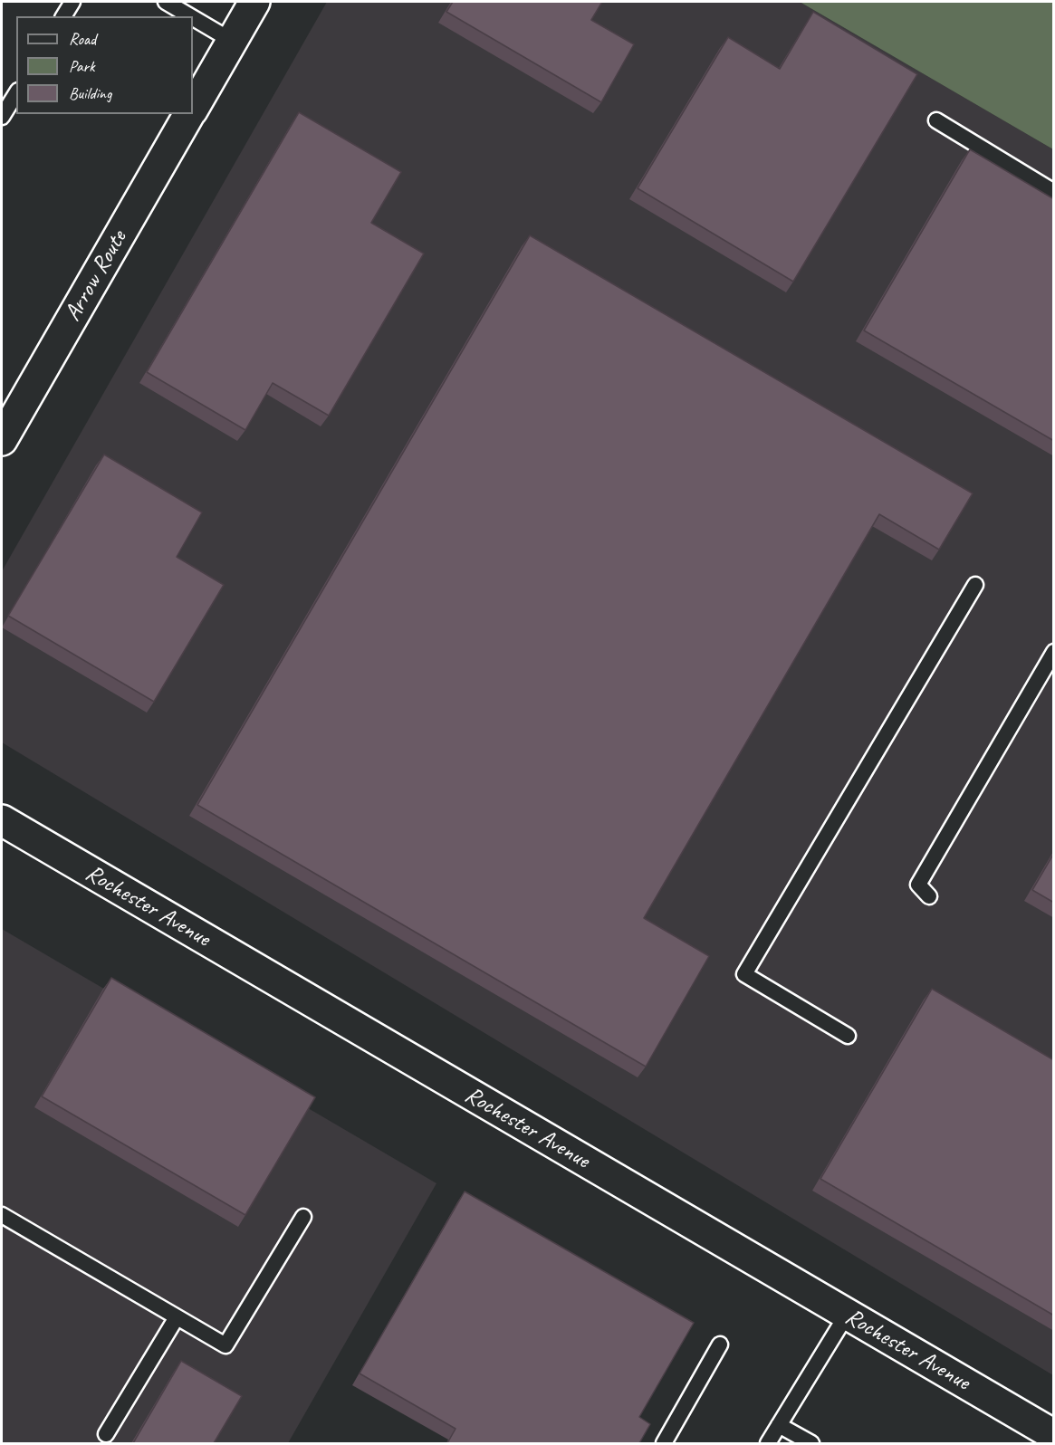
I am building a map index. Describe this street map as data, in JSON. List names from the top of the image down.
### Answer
{
  "streets": {
    "main road": ["Arrow Route", "Rochester Avenue"]
  },
  "legend": ["Road", "Park", "Building"]
}
